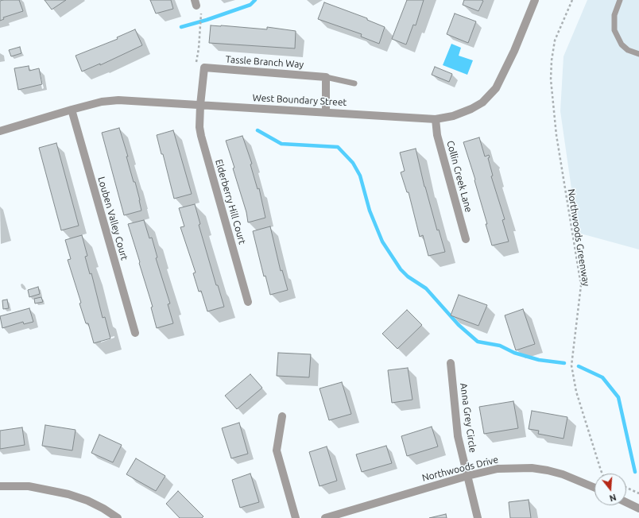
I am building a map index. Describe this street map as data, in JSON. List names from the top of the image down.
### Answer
{
  "streets": {
    "street": [
      "Tassle Branch Way",
      "West Boundary Street",
      "Collin Creek Lane",
      "Elderberry Hill Court",
      "Louben Valley Court",
      "Anna Grey Circle",
      "Northwoods Drive"
    ],
    "path": ["Northwoods Greenway"]
  },
  "crossings": [
    ["Tassle Branch Way", "West Boundary Street"],
    ["Tassle Branch Way", "Elderberry Hill Court"],
    ["West Boundary Street", "Collin Creek Lane"],
    ["West Boundary Street", "Elderberry Hill Court"],
    ["West Boundary Street", "Louben Valley Court"],
    ["Anna Grey Circle", "Northwoods Drive"]
  ],
  "north": "bottom"
}
